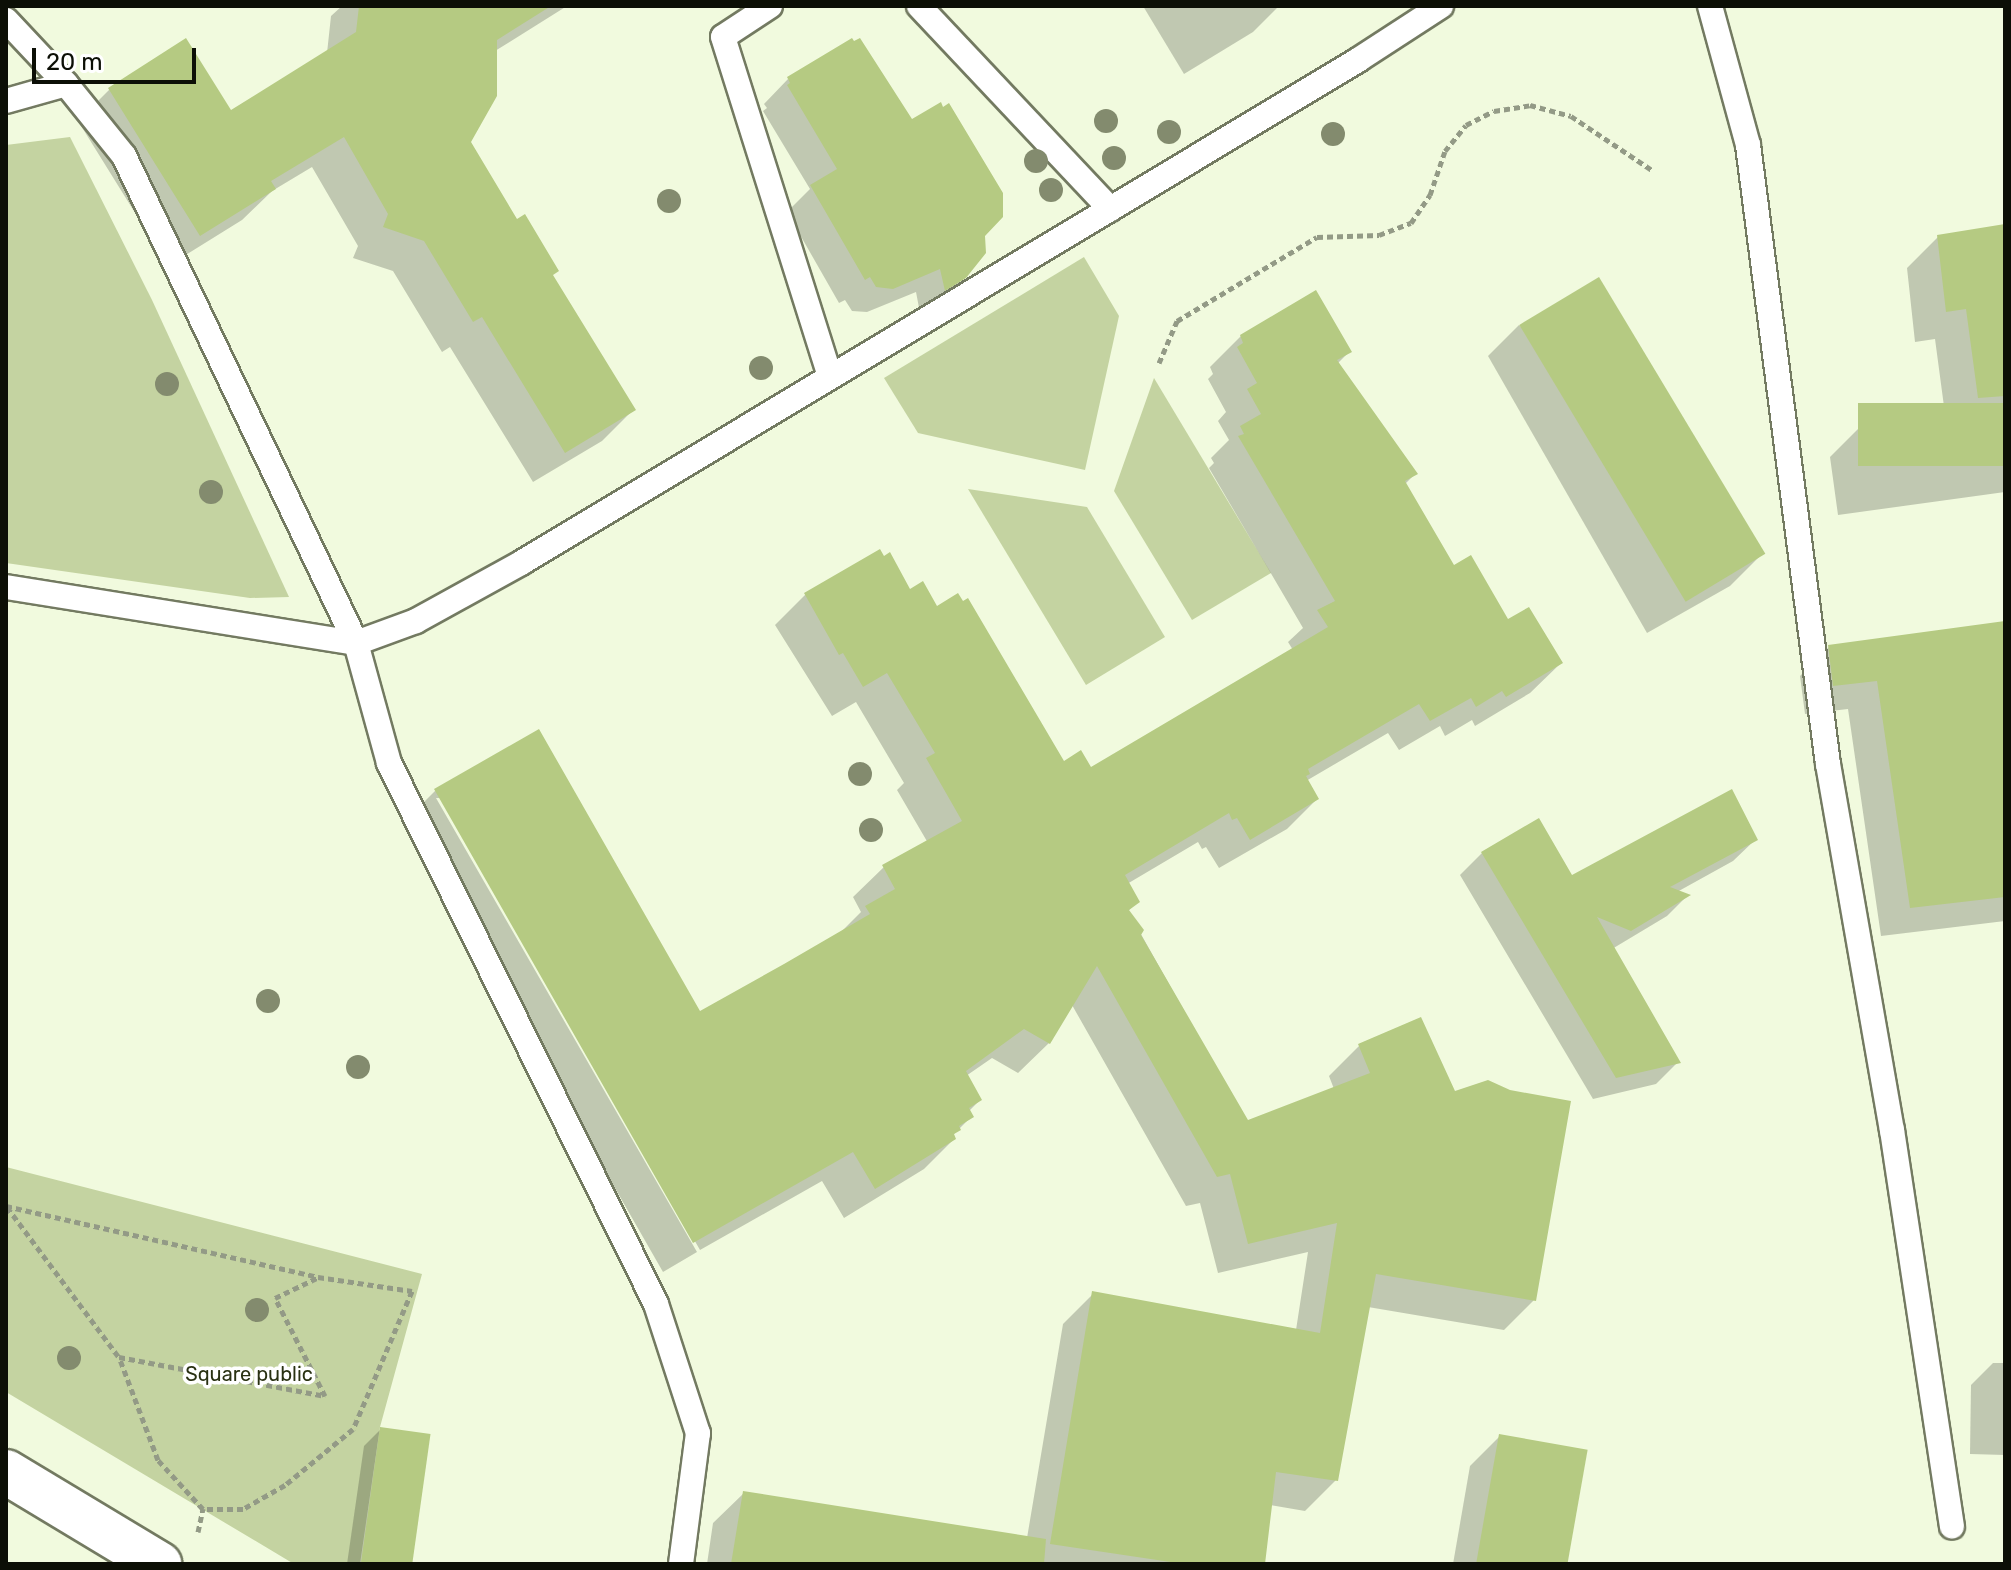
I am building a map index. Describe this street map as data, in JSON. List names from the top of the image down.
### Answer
{
  "parks": ["Square public"],
  "scale_bar": "20 m"
}
